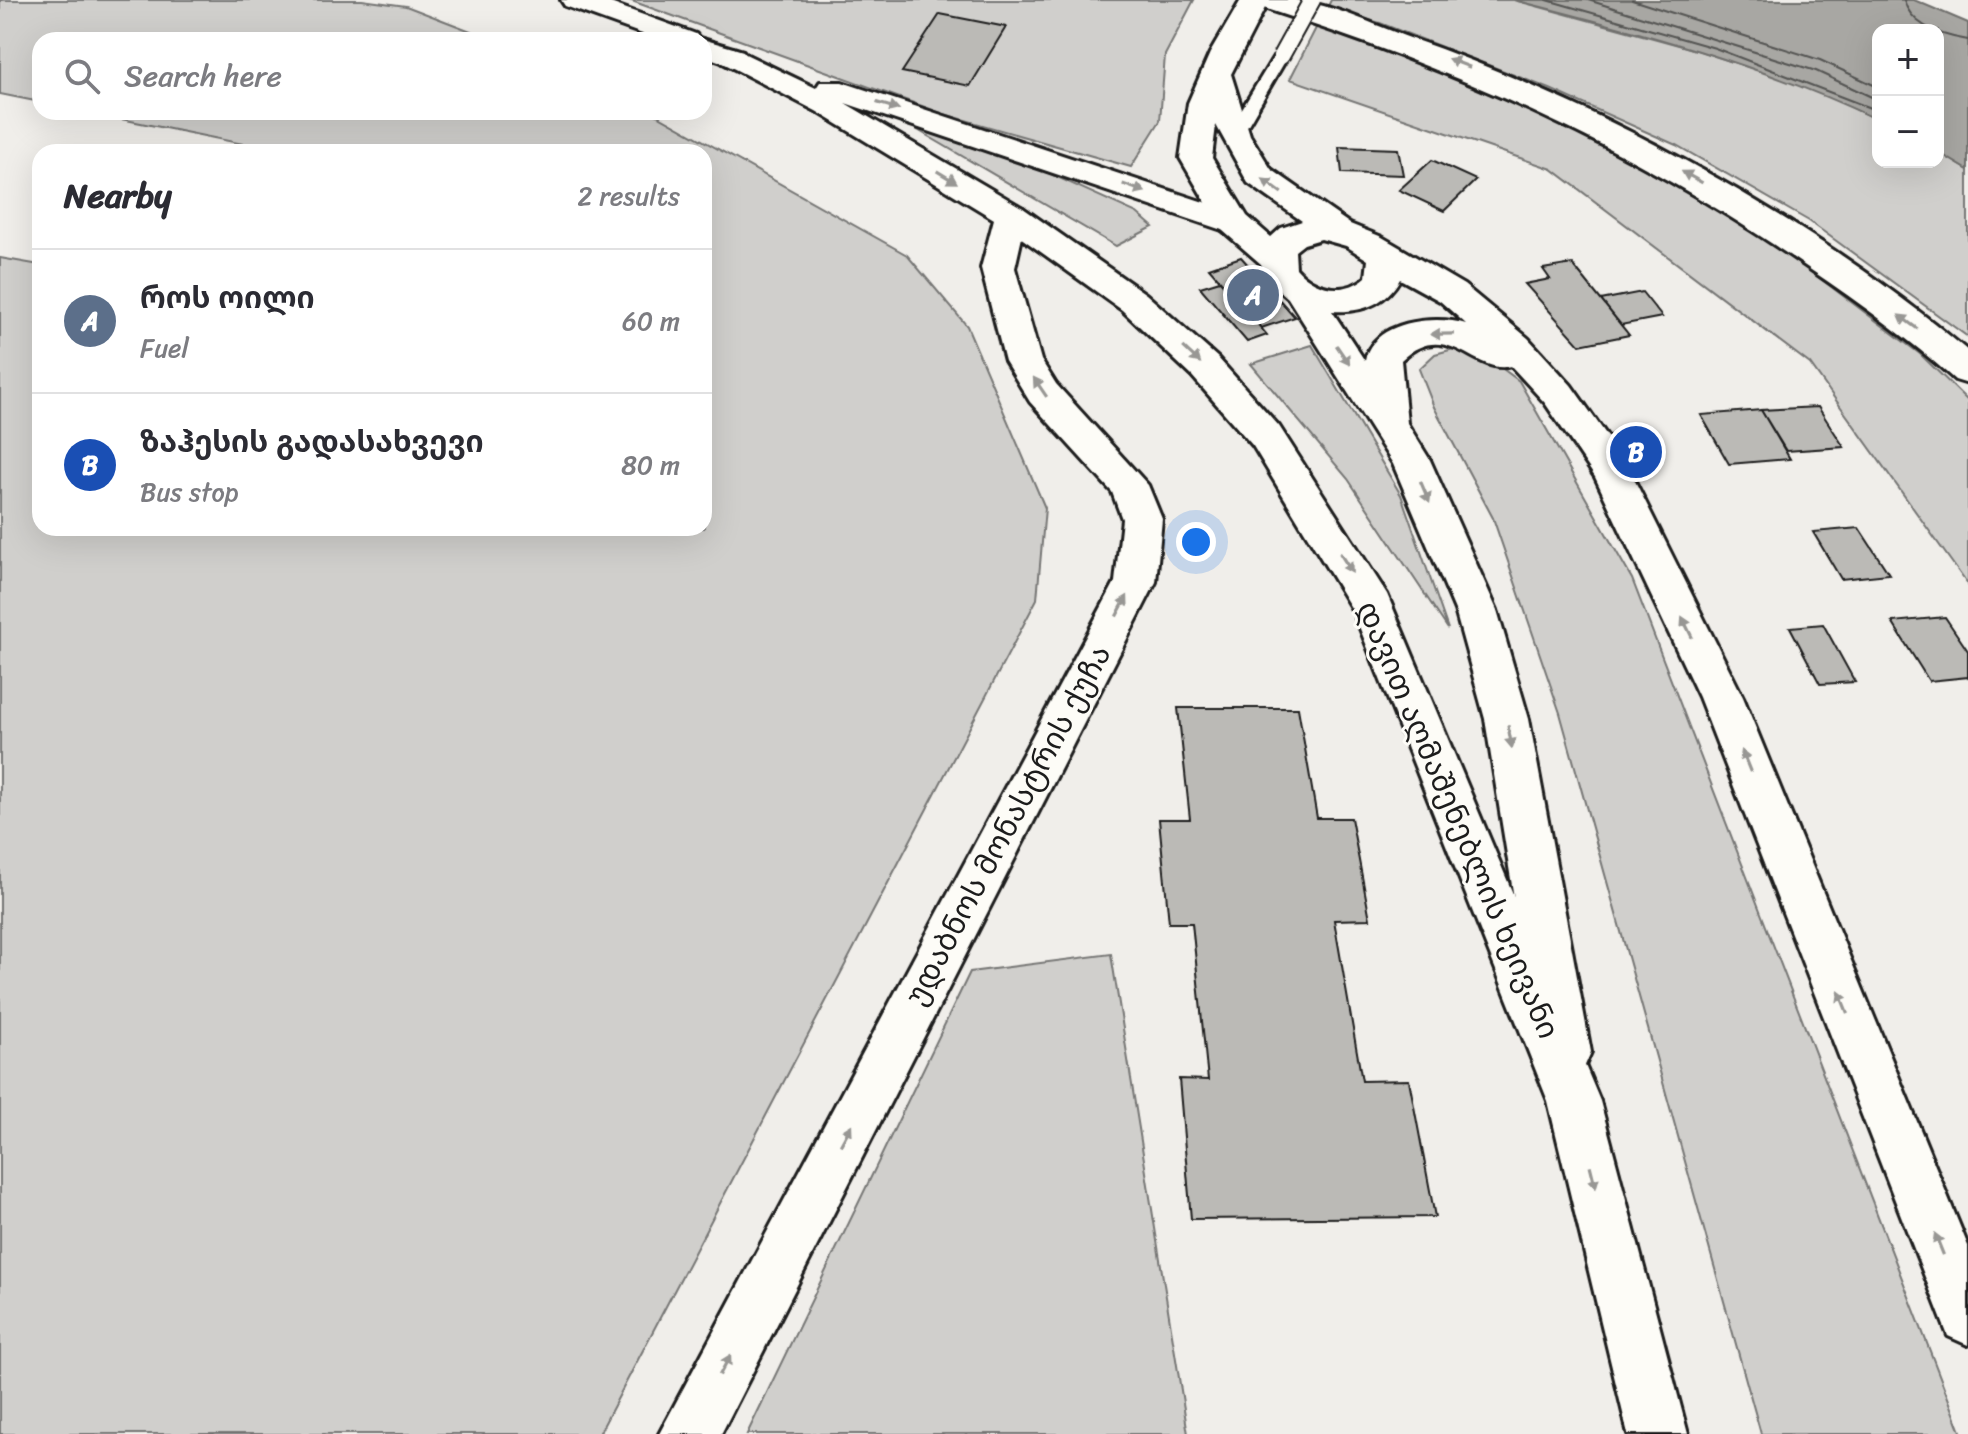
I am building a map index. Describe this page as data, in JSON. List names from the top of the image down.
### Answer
{
  "streets": {
    "main road": ["დავით აღმაშენებლის ხეივანი", "უდაბნოს მონასტრის ქუჩა"]
  },
  "crossings": [
    ["დავით აღმაშენებლის ხეივანი", "უდაბნოს მონასტრის ქუჩა"]
  ],
  "one_way": ["უდაბნოს მონასტრის ქუჩა"],
  "page": {
    "map_buttons": ["+", "−"],
    "search": "Search here",
    "heading": ["Nearby", "2 results"],
    "list": [
      {
        "mark": "A",
        "name": "როს ოილი",
        "note": "Fuel",
        "value": "60 m"
      },
      {
        "mark": "B",
        "name": "ზაჰესის გადასახვევი",
        "note": "Bus stop",
        "value": "80 m"
      }
    ],
    "pins": ["A", "B"]
  }
}
